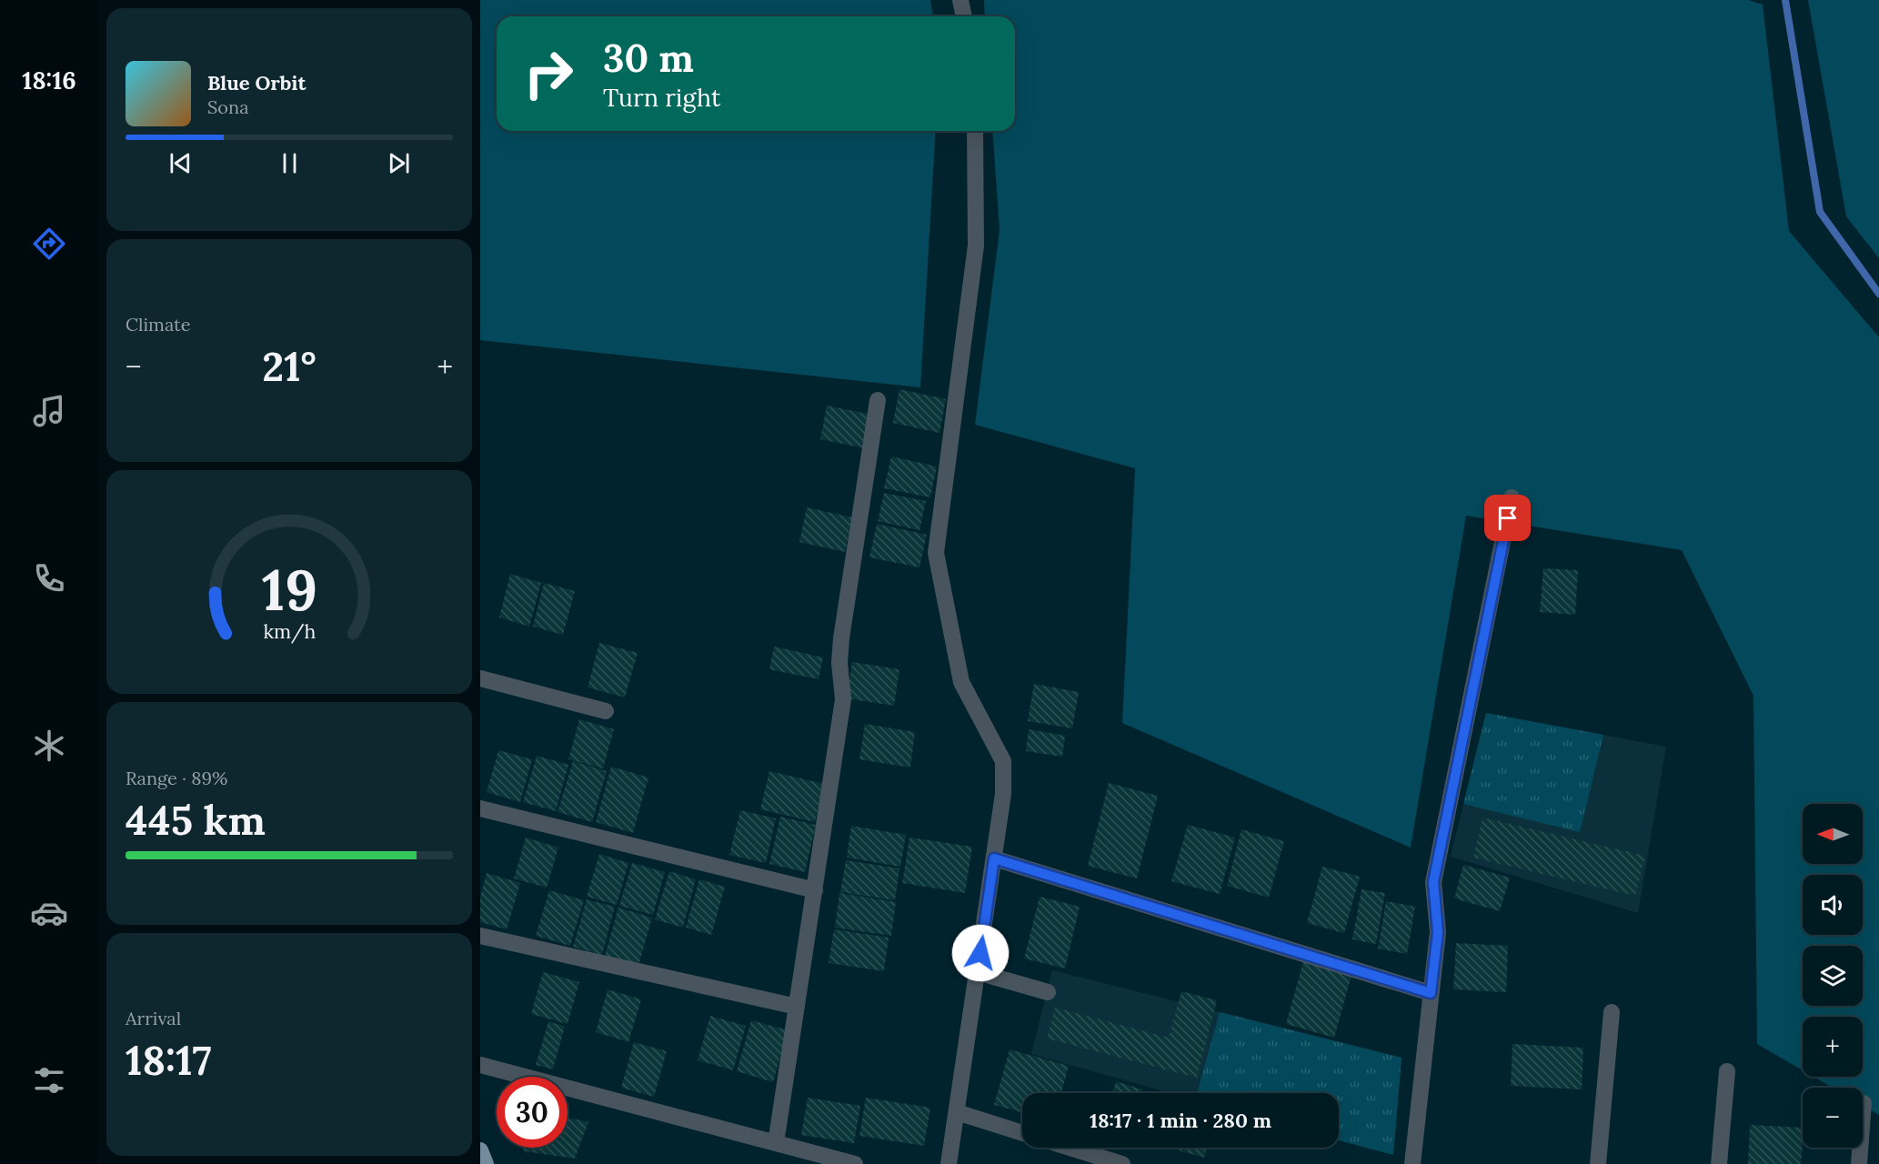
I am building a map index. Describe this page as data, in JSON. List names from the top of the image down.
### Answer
{
  "north": "left",
  "page": {
    "tabs": "18:16",
    "turn": ["30 m", "Turn right"],
    "song": ["Blue Orbit", "Sona"],
    "tile": [
      "Climate",
      ["Range · 89%", "445 km"],
      ["Arrival", "18:17"]
    ],
    "heat": ["−", "21°", "+"],
    "map_buttons": ["+", "−"],
    "limit": "30",
    "trip": "18:17 · 1 min · 280 m",
    "gauge": ["19", "km/h"]
  }
}
